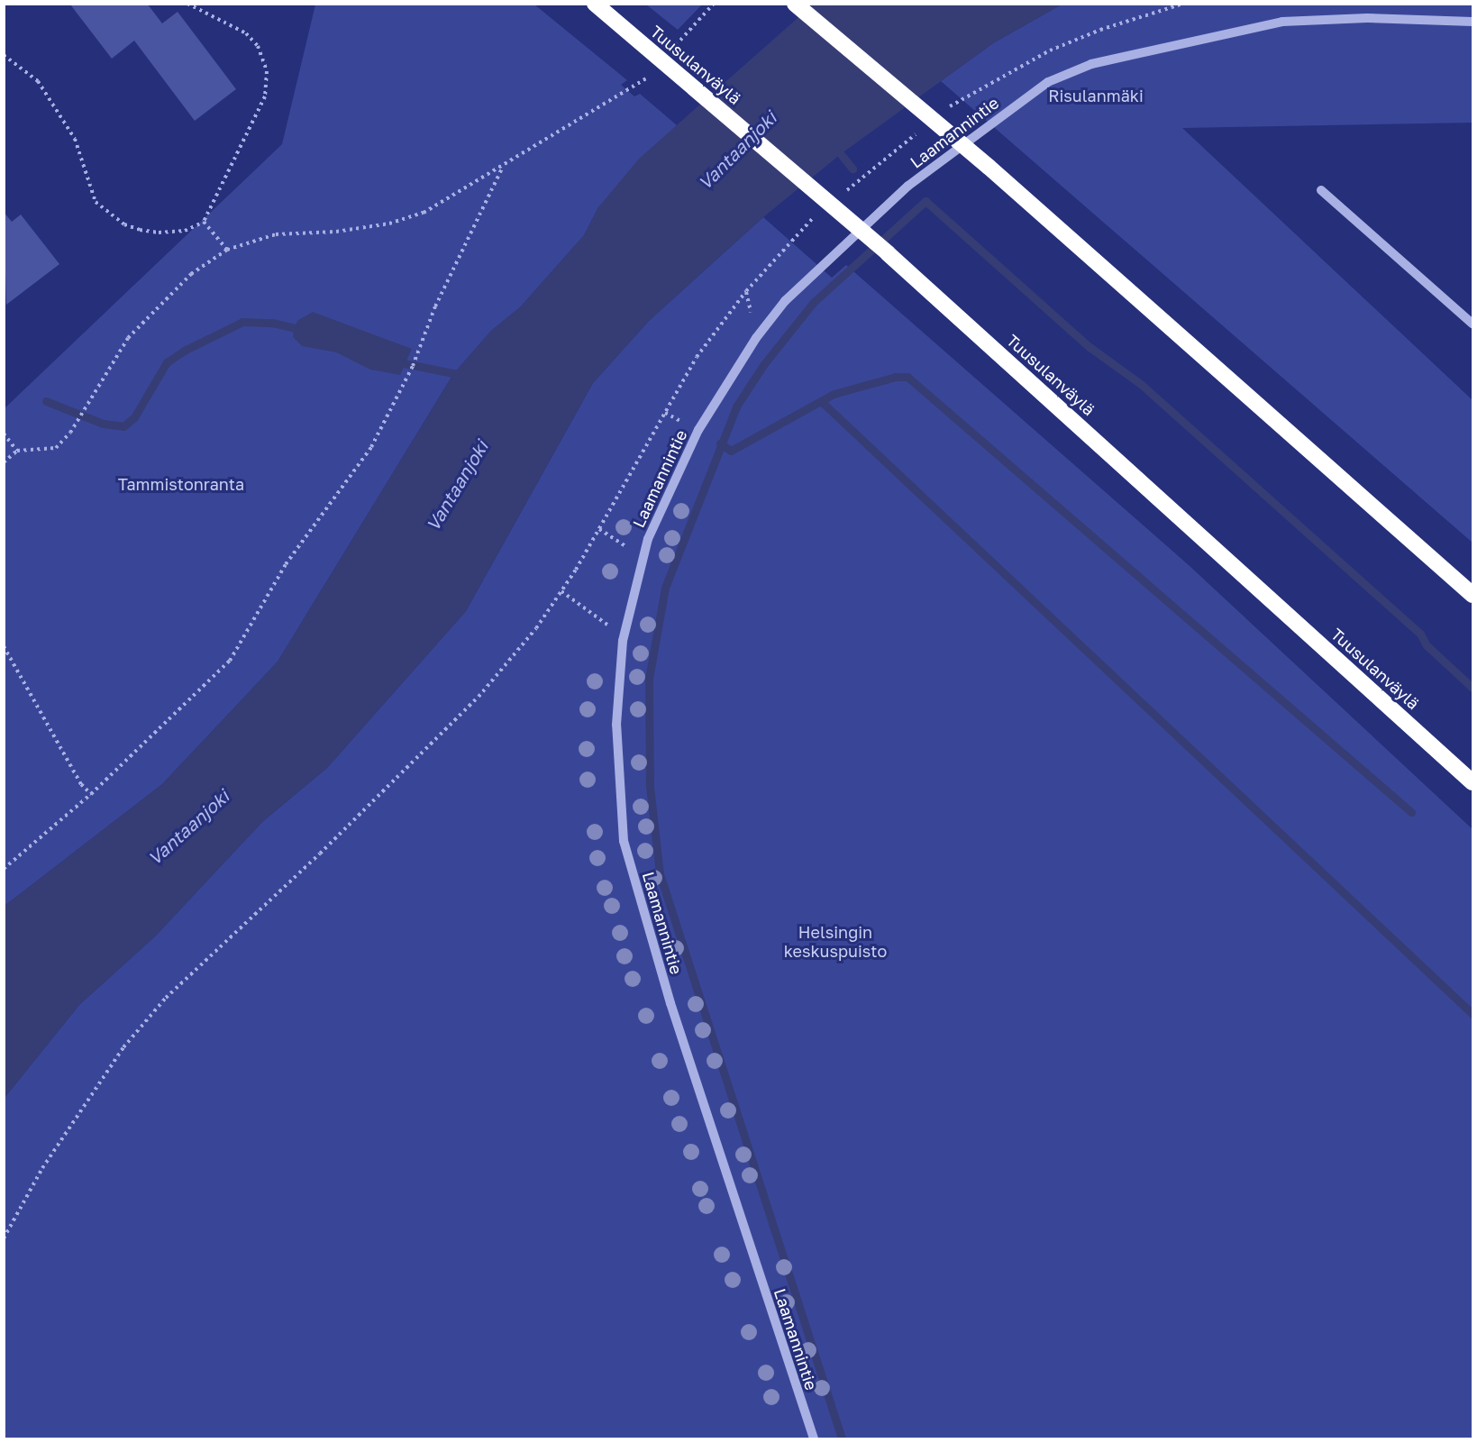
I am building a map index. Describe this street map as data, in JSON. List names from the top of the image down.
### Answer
{
  "streets": {
    "highway": ["Tuusulanväylä"],
    "lane": ["Laamannintie"]
  },
  "water": ["Vantaanjoki"],
  "parks": ["Risulanmäki", "Tammistonranta", "Helsingin keskuspuisto"]
}
